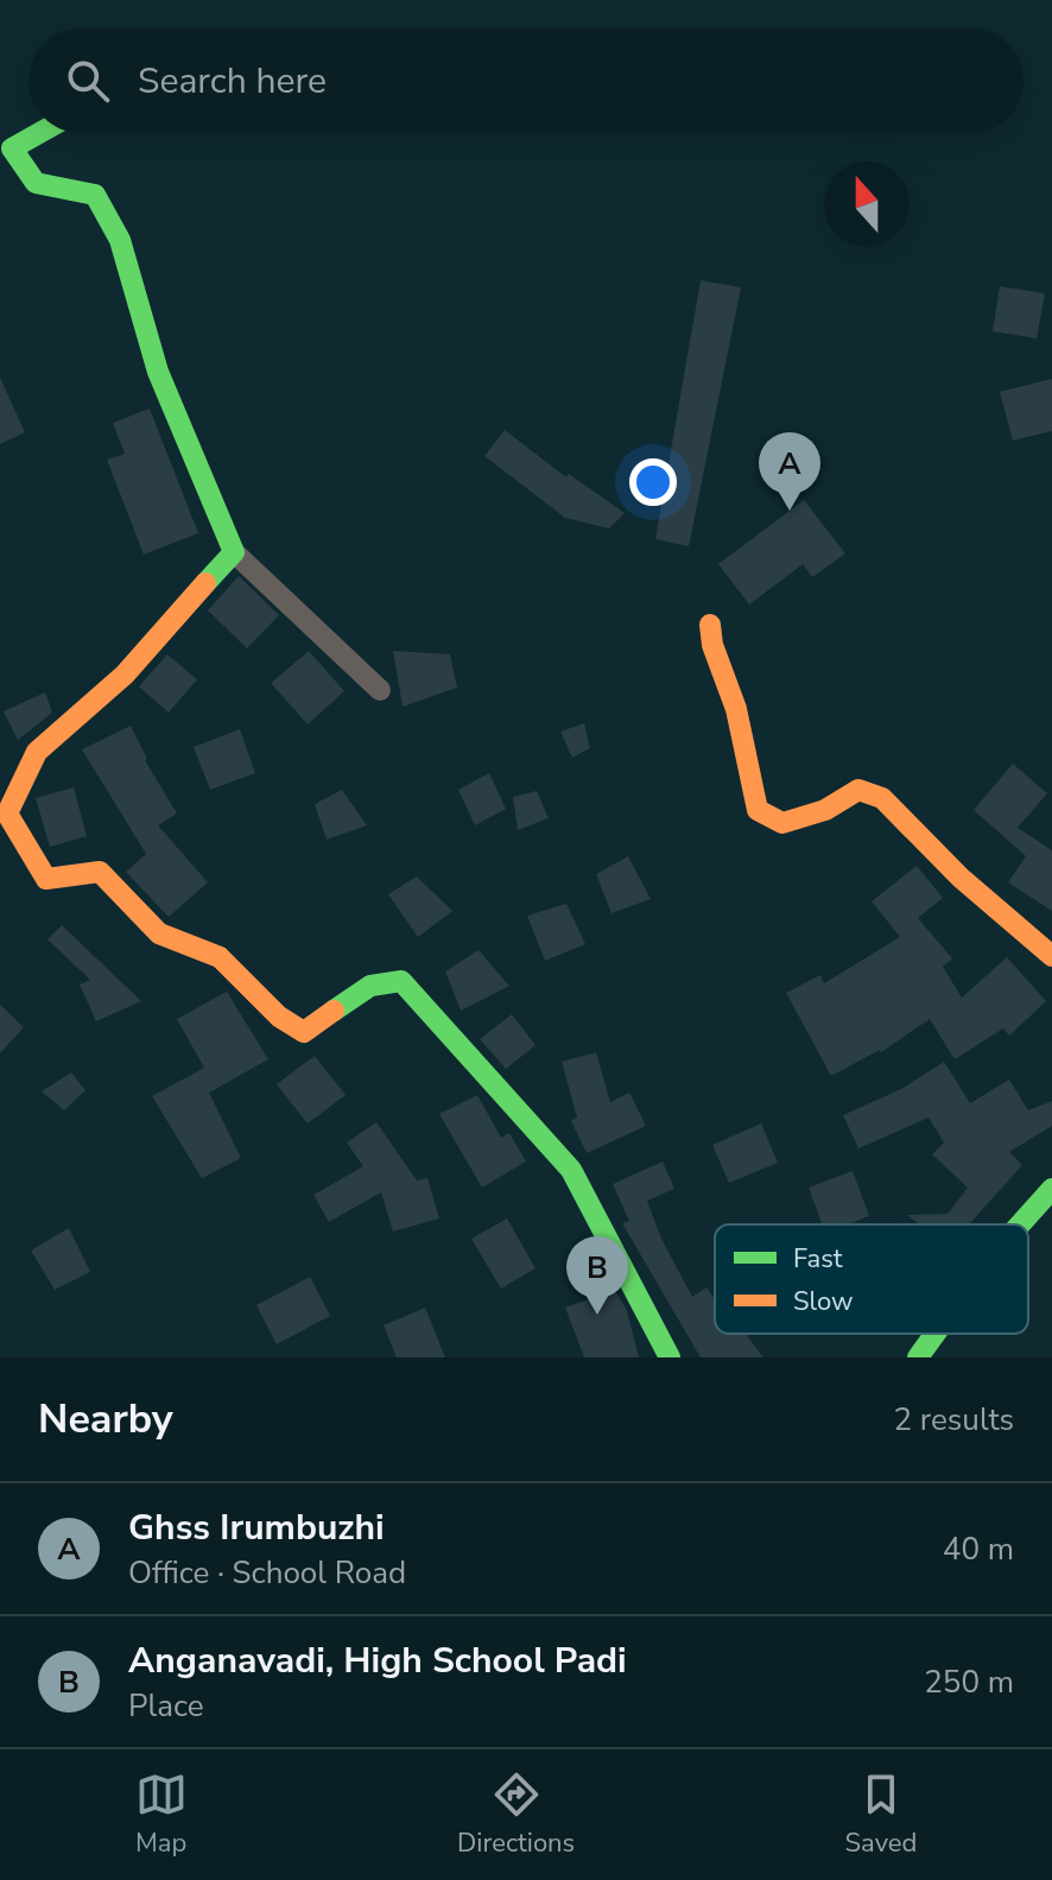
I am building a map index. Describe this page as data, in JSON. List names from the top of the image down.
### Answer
{
  "legend": ["Fast", "Slow"],
  "north": "top",
  "page": {
    "search": "Search here",
    "pins": ["A", "B"],
    "heading": ["Nearby", "2 results"],
    "list": [
      {
        "mark": "A",
        "name": "Ghss Irumbuzhi",
        "note": "Office · School Road",
        "value": "40 m"
      },
      {
        "mark": "B",
        "name": "Anganavadi, High School Padi",
        "note": "Place",
        "value": "250 m"
      }
    ],
    "nav": ["Map", "Directions", "Saved"]
  }
}
